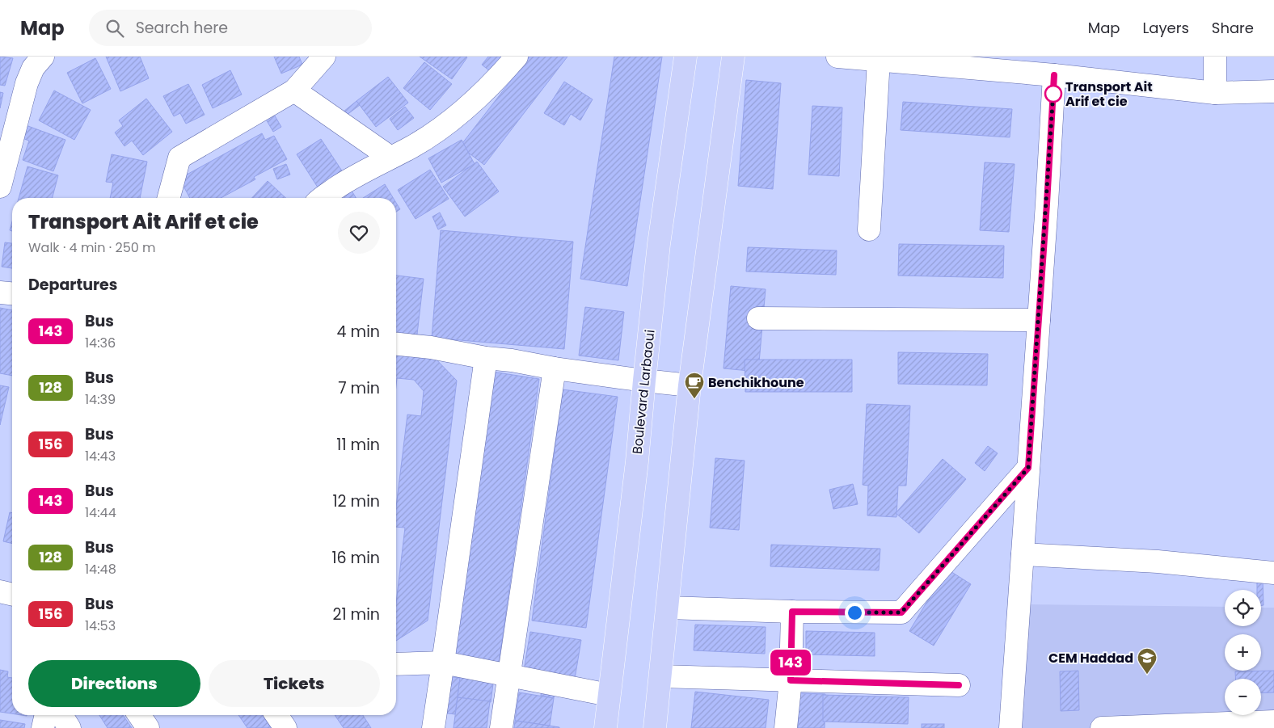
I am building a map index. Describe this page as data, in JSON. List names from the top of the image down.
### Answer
{
  "streets": {
    "main road": ["Boulevard Larbaoui"]
  },
  "places": {
    "other": ["Transport Ait Arif et cie"],
    "cafe": ["Benchikhoune"],
    "school or university": ["CEM Haddad"]
  },
  "lines": ["bus line 143"],
  "page": {
    "header": "Map",
    "search": "Search here",
    "nav": ["Map", "Layers", "Share"],
    "on_map": "143",
    "heading": [
      ["Transport Ait Arif et cie", "Walk · 4 min · 250 m"],
      "Departures"
    ],
    "list": [
      {
        "mark": "143",
        "name": "Bus",
        "note": "14:36",
        "value": "4 min"
      },
      {
        "mark": "128",
        "name": "Bus",
        "note": "14:39",
        "value": "7 min"
      },
      {
        "mark": "156",
        "name": "Bus",
        "note": "14:43",
        "value": "11 min"
      },
      {
        "mark": "143",
        "name": "Bus",
        "note": "14:44",
        "value": "12 min"
      },
      {
        "mark": "128",
        "name": "Bus",
        "note": "14:48",
        "value": "16 min"
      },
      {
        "mark": "156",
        "name": "Bus",
        "note": "14:53",
        "value": "21 min"
      }
    ],
    "map_buttons": ["+", "−"],
    "buttons": ["Directions", "Tickets"]
  }
}
